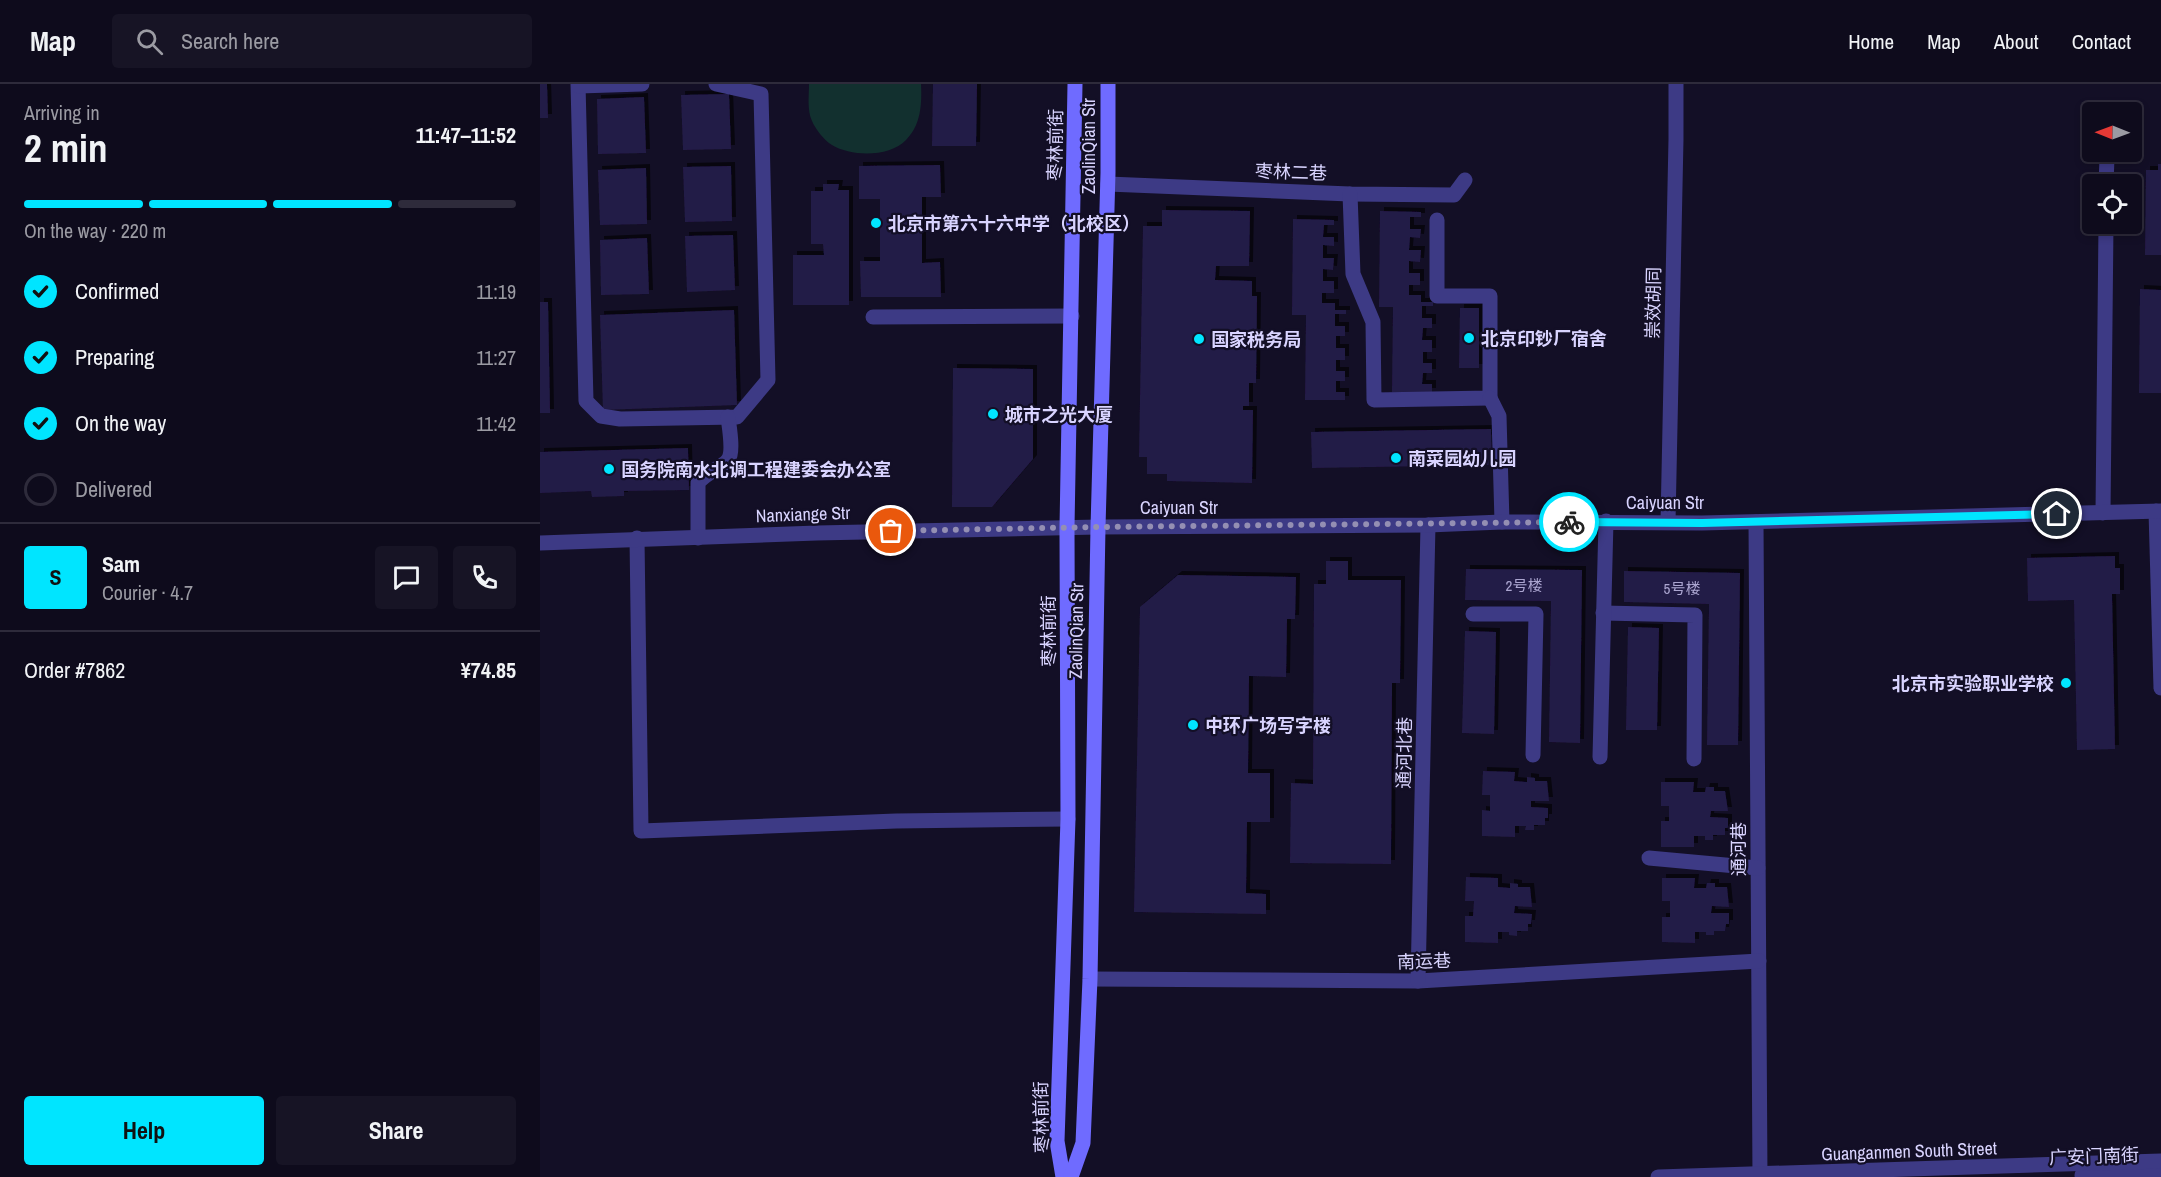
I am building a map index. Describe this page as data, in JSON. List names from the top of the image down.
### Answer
{
  "streets": {
    "main road": ["枣林前街", "ZaolinQian Str"],
    "street": [
      "枣林二巷",
      "崇效胡同",
      "Caiyuan Str",
      "Nanxiange Str",
      "通河北巷",
      "通河巷",
      "南运巷",
      "Guanganmen South Street",
      "广安门南街"
    ]
  },
  "crossings": [
    ["枣林前街", "Caiyuan Str"],
    ["枣林前街", "Nanxiange Str"],
    ["ZaolinQian Str", "枣林二巷"],
    ["ZaolinQian Str", "Caiyuan Str"],
    ["ZaolinQian Str", "南运巷"],
    ["崇效胡同", "Caiyuan Str"],
    ["Caiyuan Str", "Nanxiange Str"],
    ["Caiyuan Str", "通河北巷"],
    ["Caiyuan Str", "通河巷"],
    ["通河北巷", "南运巷"],
    ["通河巷", "南运巷"],
    ["通河巷", "Guanganmen South Street"]
  ],
  "places": [
    "北京市第六十六中学（北校区）",
    "北京印钞厂宿舍",
    "国家税务局",
    "城市之光大厦",
    "南菜园幼儿园",
    "国务院南水北调工程建委会办公室",
    "北京市实验职业学校",
    "中环广场写字楼"
  ],
  "house_numbers": ["2号楼", "5号楼"],
  "north": "left",
  "page": {
    "header": "Map",
    "search": "Search here",
    "nav": [
      "Home",
      "Map",
      "About",
      "Contact"
    ],
    "heading": ["2 min", "Arriving in", "11:47–11:52"],
    "panel": [
      "Sam",
      "Courier · 4.7",
      "Order #7862",
      "¥74.85"
    ],
    "bar": "On the way · 220 m",
    "list": [
      ["Confirmed", "11:19"],
      ["Preparing", "11:27"],
      ["On the way", "11:42"],
      "Delivered"
    ],
    "round": "S",
    "buttons": ["Help", "Share"]
  }
}
